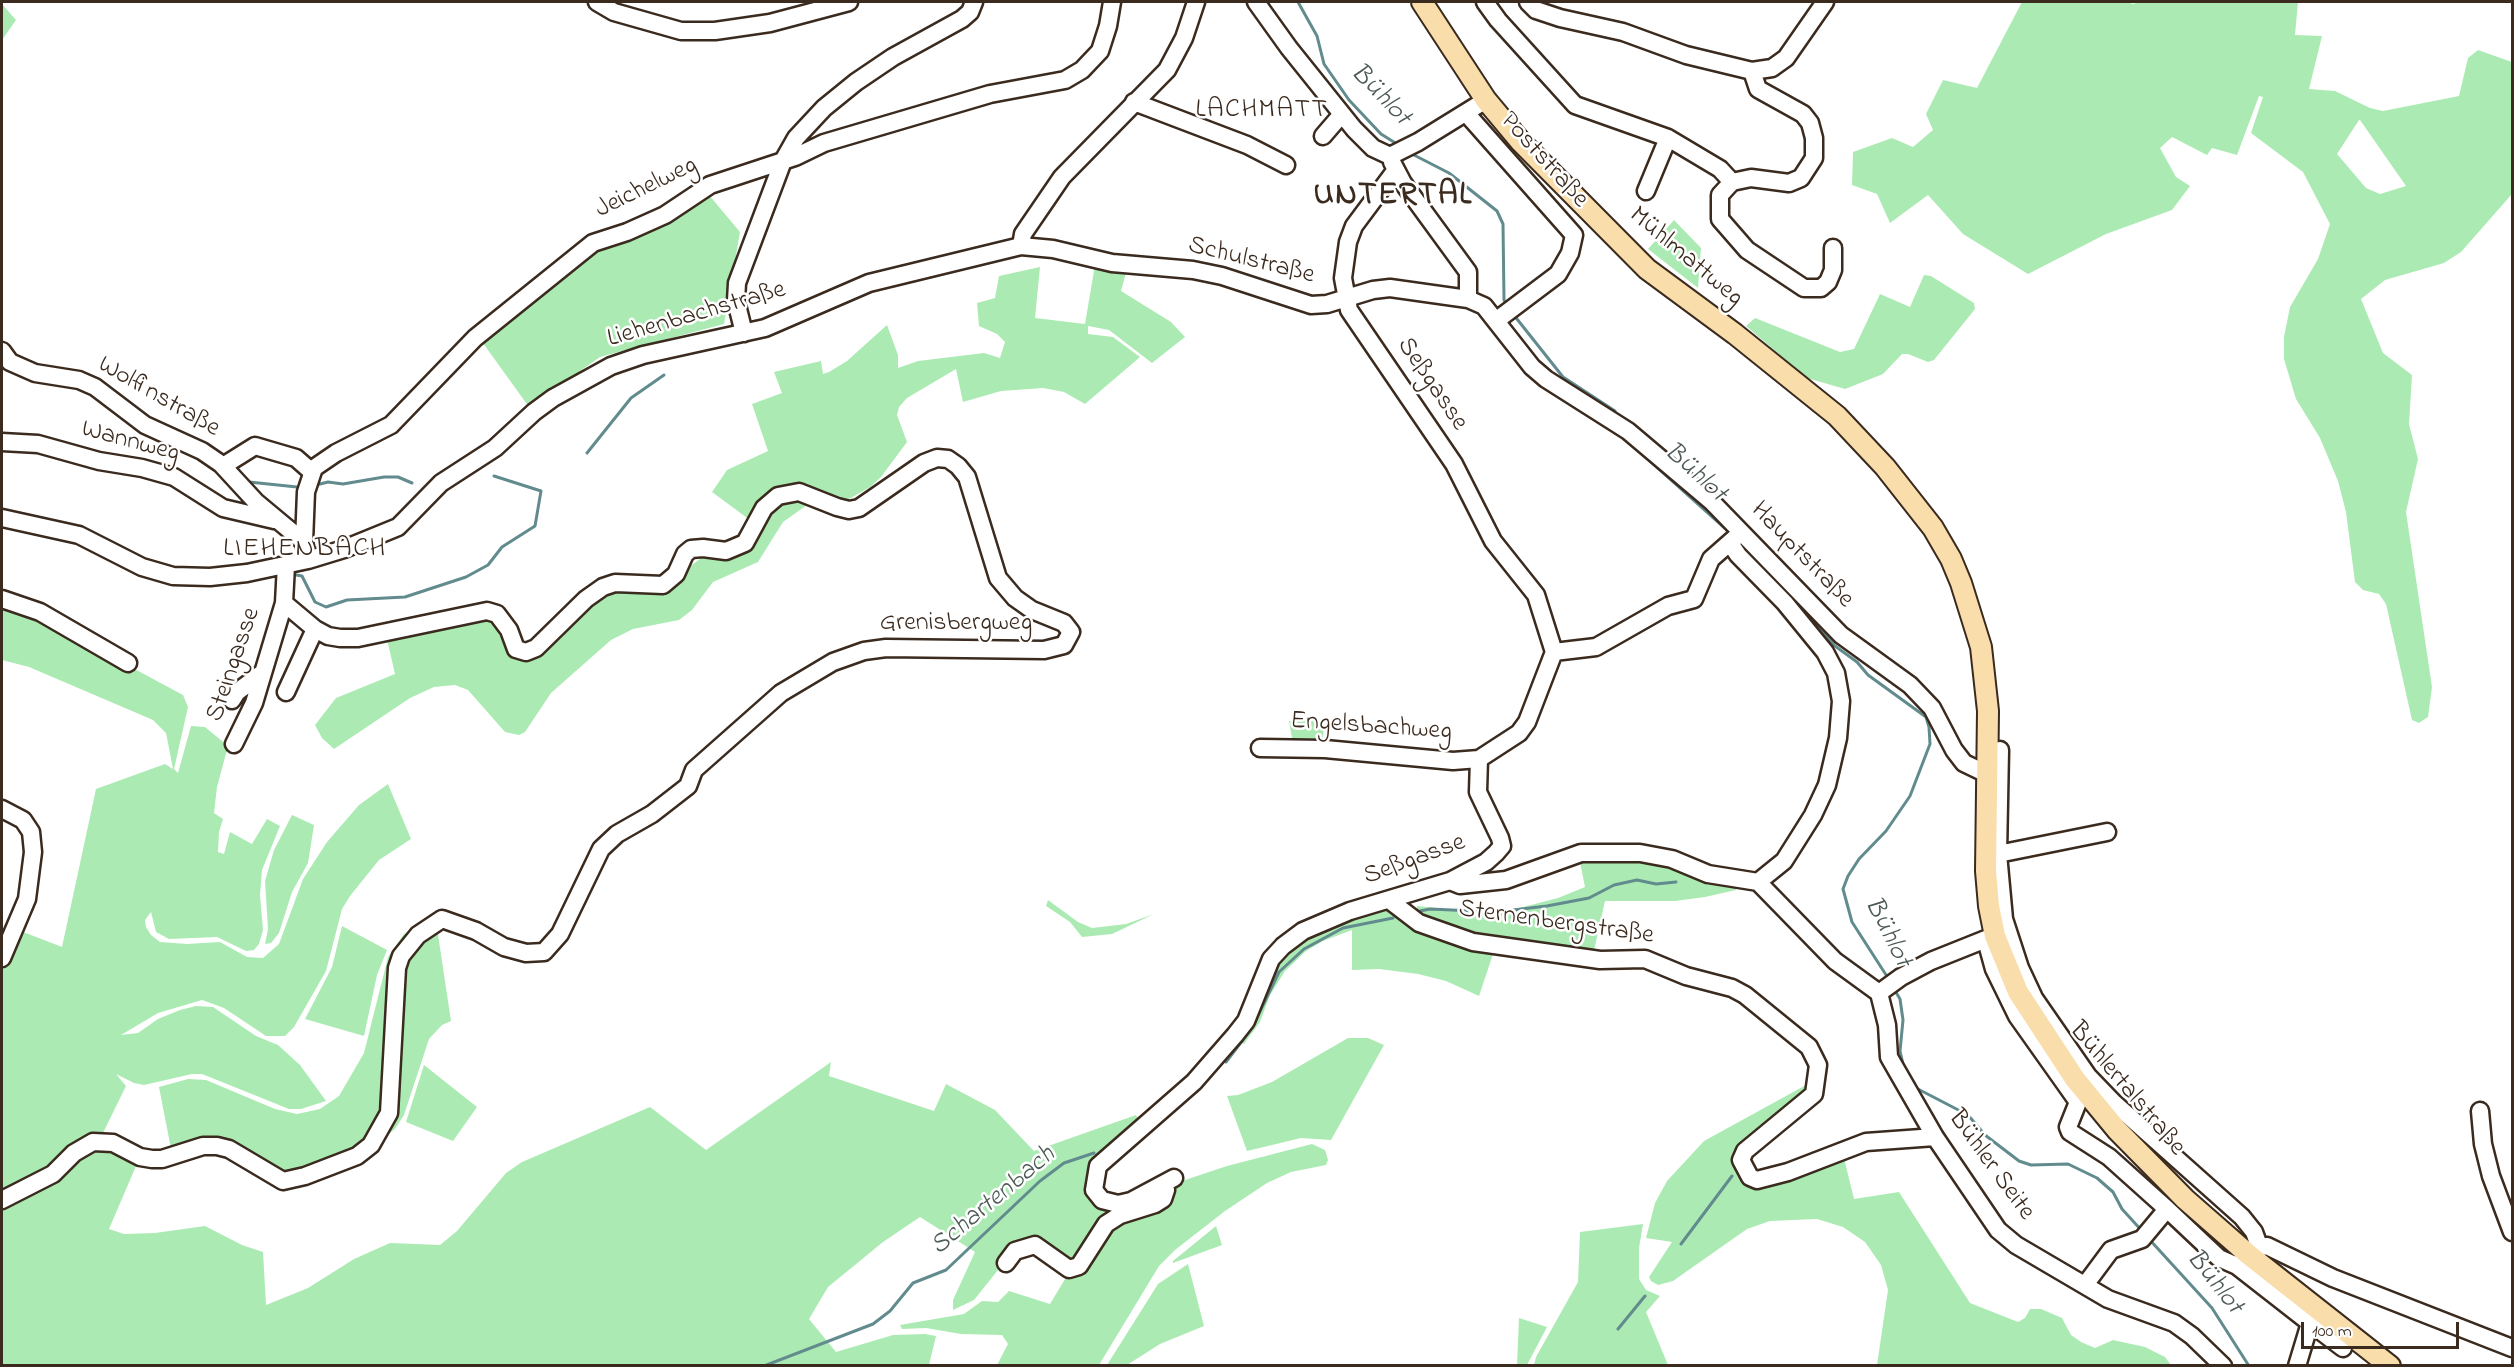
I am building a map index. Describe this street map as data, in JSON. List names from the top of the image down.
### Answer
{
  "streets": {
    "main road": ["Mühlmattweg", "Bühlertalstraße"],
    "street": [
      "Poststraße",
      "Jeichelweg",
      "Schulstraße",
      "Liehenbachstraße",
      "Seßgasse",
      "Wolfinstraße",
      "Wannweg",
      "Hauptstraße",
      "Grenisbergweg",
      "Steingasse",
      "Engelsbachweg",
      "Sternenbergstraße",
      "Bühler Seite"
    ]
  },
  "crossings": [
    ["Poststraße", "Hauptstraße"],
    ["Jeichelweg", "Wolfinstraße"],
    ["Mühlmattweg", "Bühlertalstraße"],
    ["Schulstraße", "Liehenbachstraße"],
    ["Schulstraße", "Seßgasse"],
    ["Schulstraße", "Hauptstraße"],
    ["Seßgasse", "Engelsbachweg"],
    ["Seßgasse", "Sternenbergstraße"],
    ["Wolfinstraße", "Wannweg"],
    ["Hauptstraße", "Bühlertalstraße"],
    ["Grenisbergweg", "Steingasse"],
    ["Sternenbergstraße", "Bühler Seite"]
  ],
  "districts": ["LACHMATT", "UNTERTAL", "LIEHENBACH"],
  "water": ["Bühlot", "Schartenbach"],
  "scale_bar": "100 m"
}
